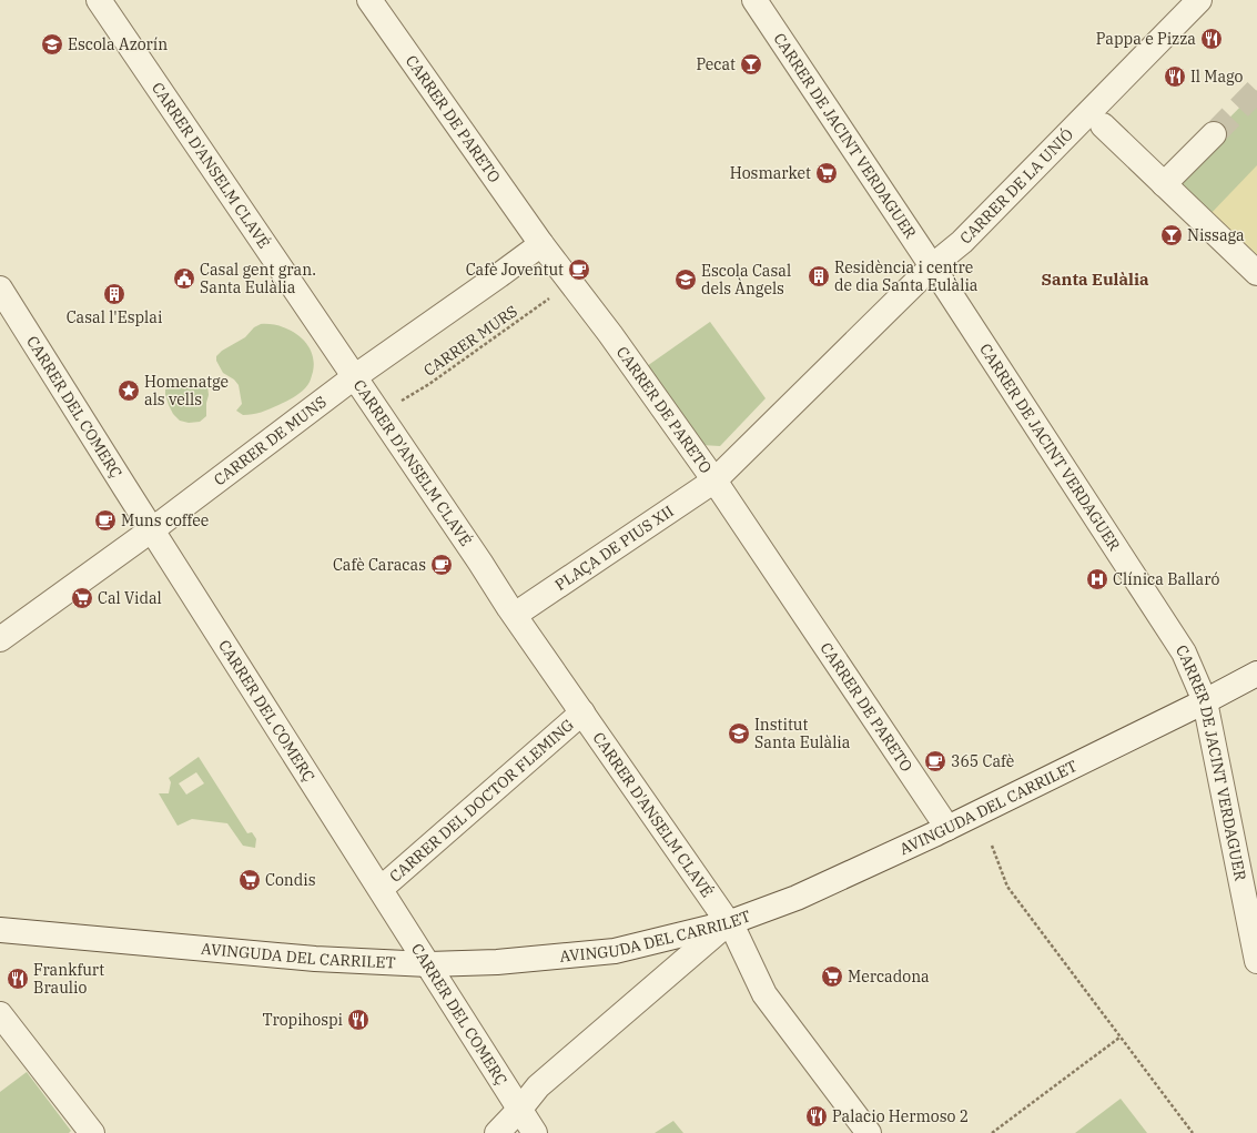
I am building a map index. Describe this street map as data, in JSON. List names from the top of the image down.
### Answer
{
  "streets": {
    "street": [
      "CARRER DE PARETO",
      "CARRER DE JACINT VERDAGUER",
      "CARRER D'ANSELM CLAVÉ",
      "CARRER DE LA UNIÓ",
      "CARRER DEL COMERÇ",
      "CARRER DE MUNS",
      "PLAÇA DE PIUS XII",
      "CARRER DEL DOCTOR FLEMING",
      "AVINGUDA DEL CARRILET"
    ],
    "path": ["CARRER MURS"]
  },
  "crossings": [
    ["CARRER DE PARETO", "CARRER DE LA UNIÓ"],
    ["CARRER DE PARETO", "CARRER MURS"],
    ["CARRER DE PARETO", "CARRER DE MUNS"],
    ["CARRER DE PARETO", "PLAÇA DE PIUS XII"],
    ["CARRER DE PARETO", "AVINGUDA DEL CARRILET"],
    ["CARRER DE JACINT VERDAGUER", "CARRER DE LA UNIÓ"],
    ["CARRER DE JACINT VERDAGUER", "AVINGUDA DEL CARRILET"],
    ["CARRER D'ANSELM CLAVÉ", "CARRER MURS"],
    ["CARRER D'ANSELM CLAVÉ", "CARRER DE MUNS"],
    ["CARRER D'ANSELM CLAVÉ", "PLAÇA DE PIUS XII"],
    ["CARRER D'ANSELM CLAVÉ", "CARRER DEL DOCTOR FLEMING"],
    ["CARRER D'ANSELM CLAVÉ", "AVINGUDA DEL CARRILET"],
    ["CARRER DE LA UNIÓ", "PLAÇA DE PIUS XII"],
    ["CARRER DEL COMERÇ", "CARRER DE MUNS"],
    ["CARRER DEL COMERÇ", "CARRER DEL DOCTOR FLEMING"],
    ["CARRER DEL COMERÇ", "AVINGUDA DEL CARRILET"]
  ],
  "districts": ["Santa Eulàlia"],
  "places": {
    "restaurant": [
      "Pappa e Pizza",
      "Il Mago",
      "Frankfurt Braulio",
      "Tropihospi",
      "Palacio Hermoso 2"
    ],
    "school or university": ["Escola Azorín", "Escola Casal dels Àngels", "Institut Santa Eulàlia"],
    "bar": ["Pecat", "Nissaga"],
    "supermarket": [
      "Hosmarket",
      "Cal Vidal",
      "Condis",
      "Mercadona"
    ],
    "cafe": [
      "Cafè Joventut",
      "Muns coffee",
      "Cafè Caracas",
      "365 Cafè"
    ],
    "building": ["Residència i centre de dia Santa Eulàlia", "Casal l'Esplai"],
    "public building": ["Casal gent gran. Santa Eulàlia"],
    "place": ["Homenatge als vells"],
    "hospital": ["Clínica Ballaró"]
  }
}
